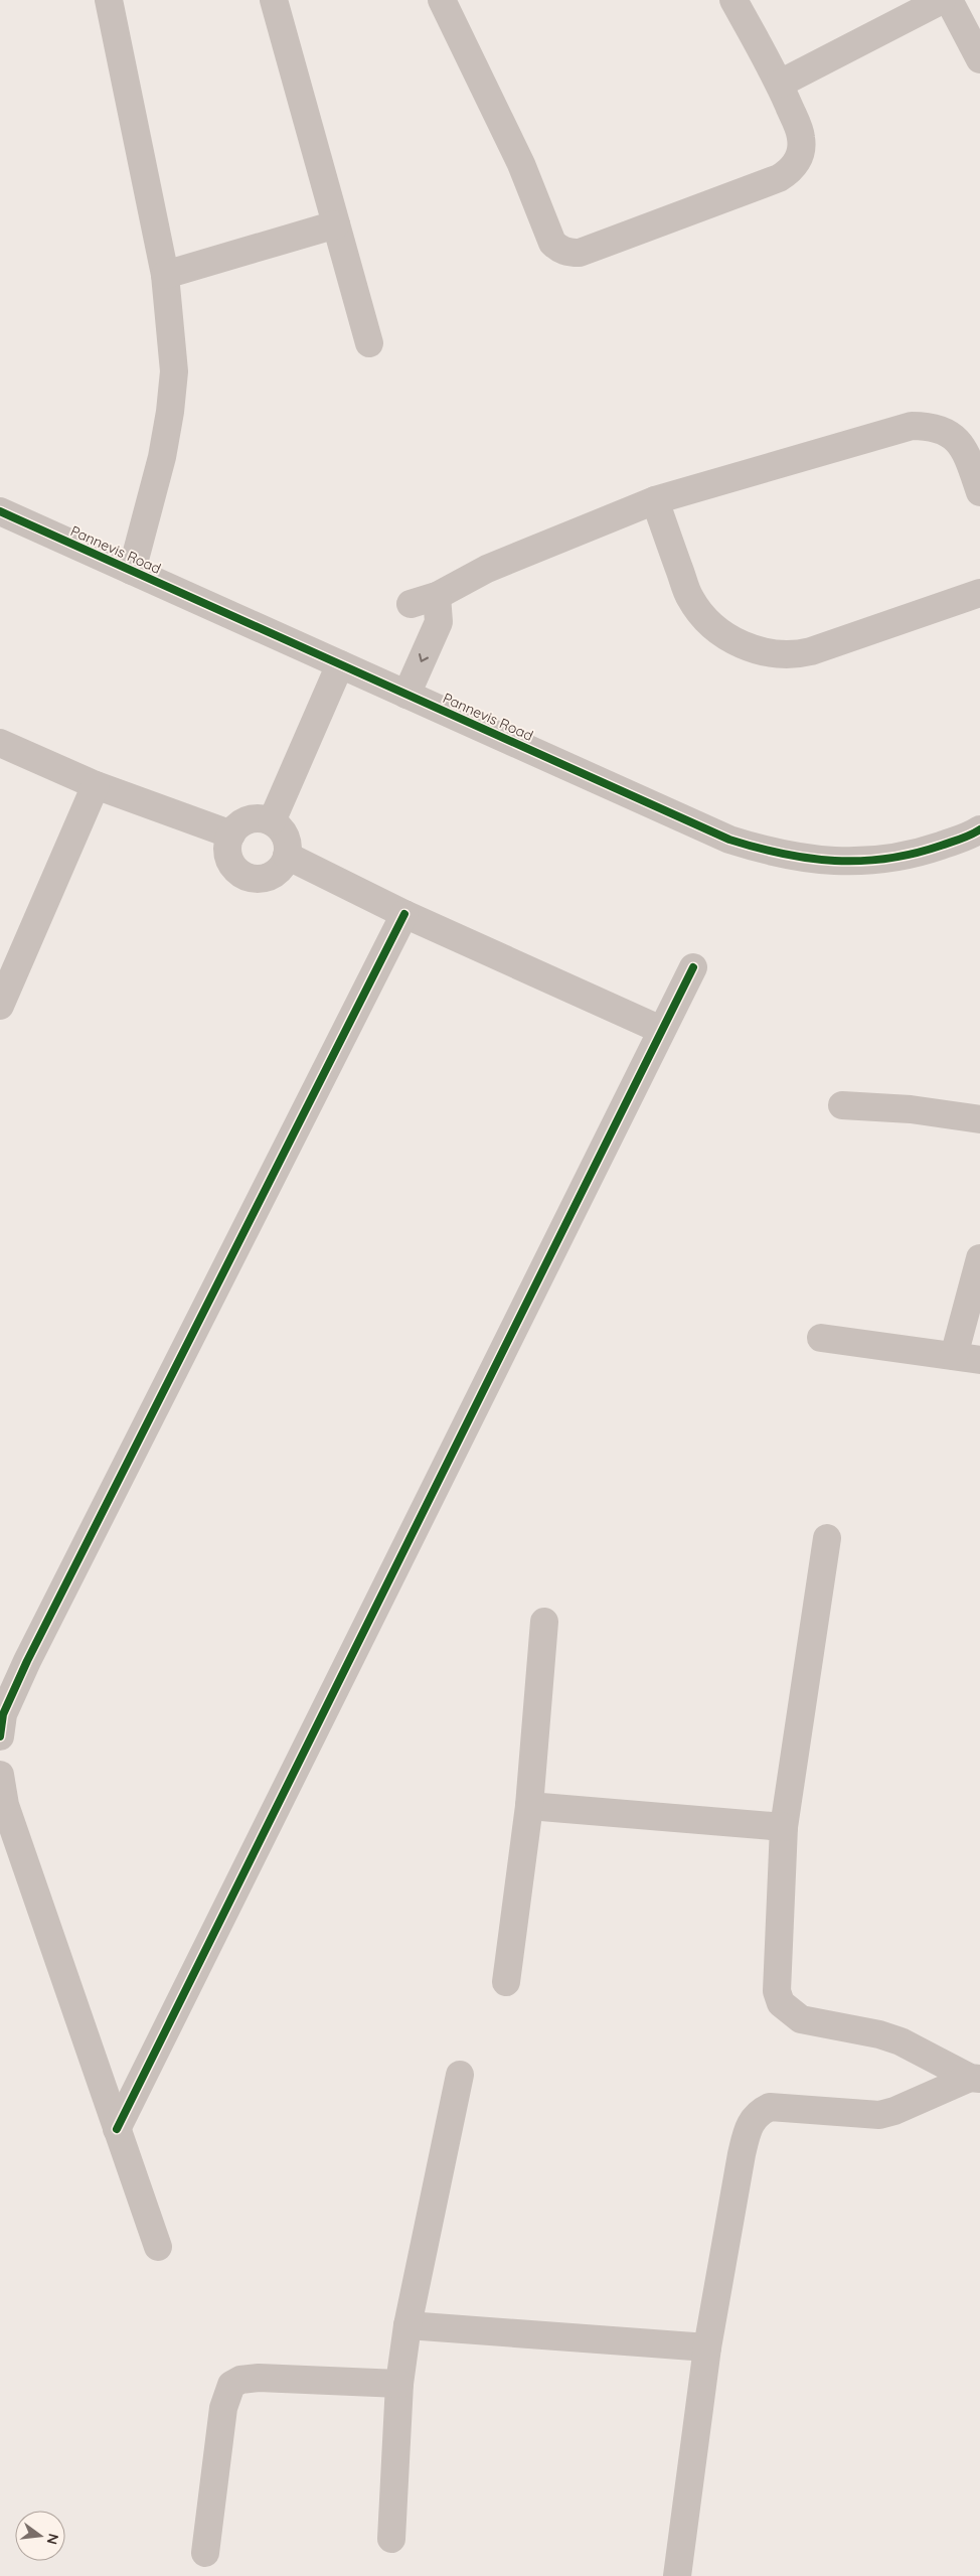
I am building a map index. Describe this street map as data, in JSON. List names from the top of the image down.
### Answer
{
  "streets": {
    "street": ["Pannevis Road"]
  },
  "north": "right"
}
